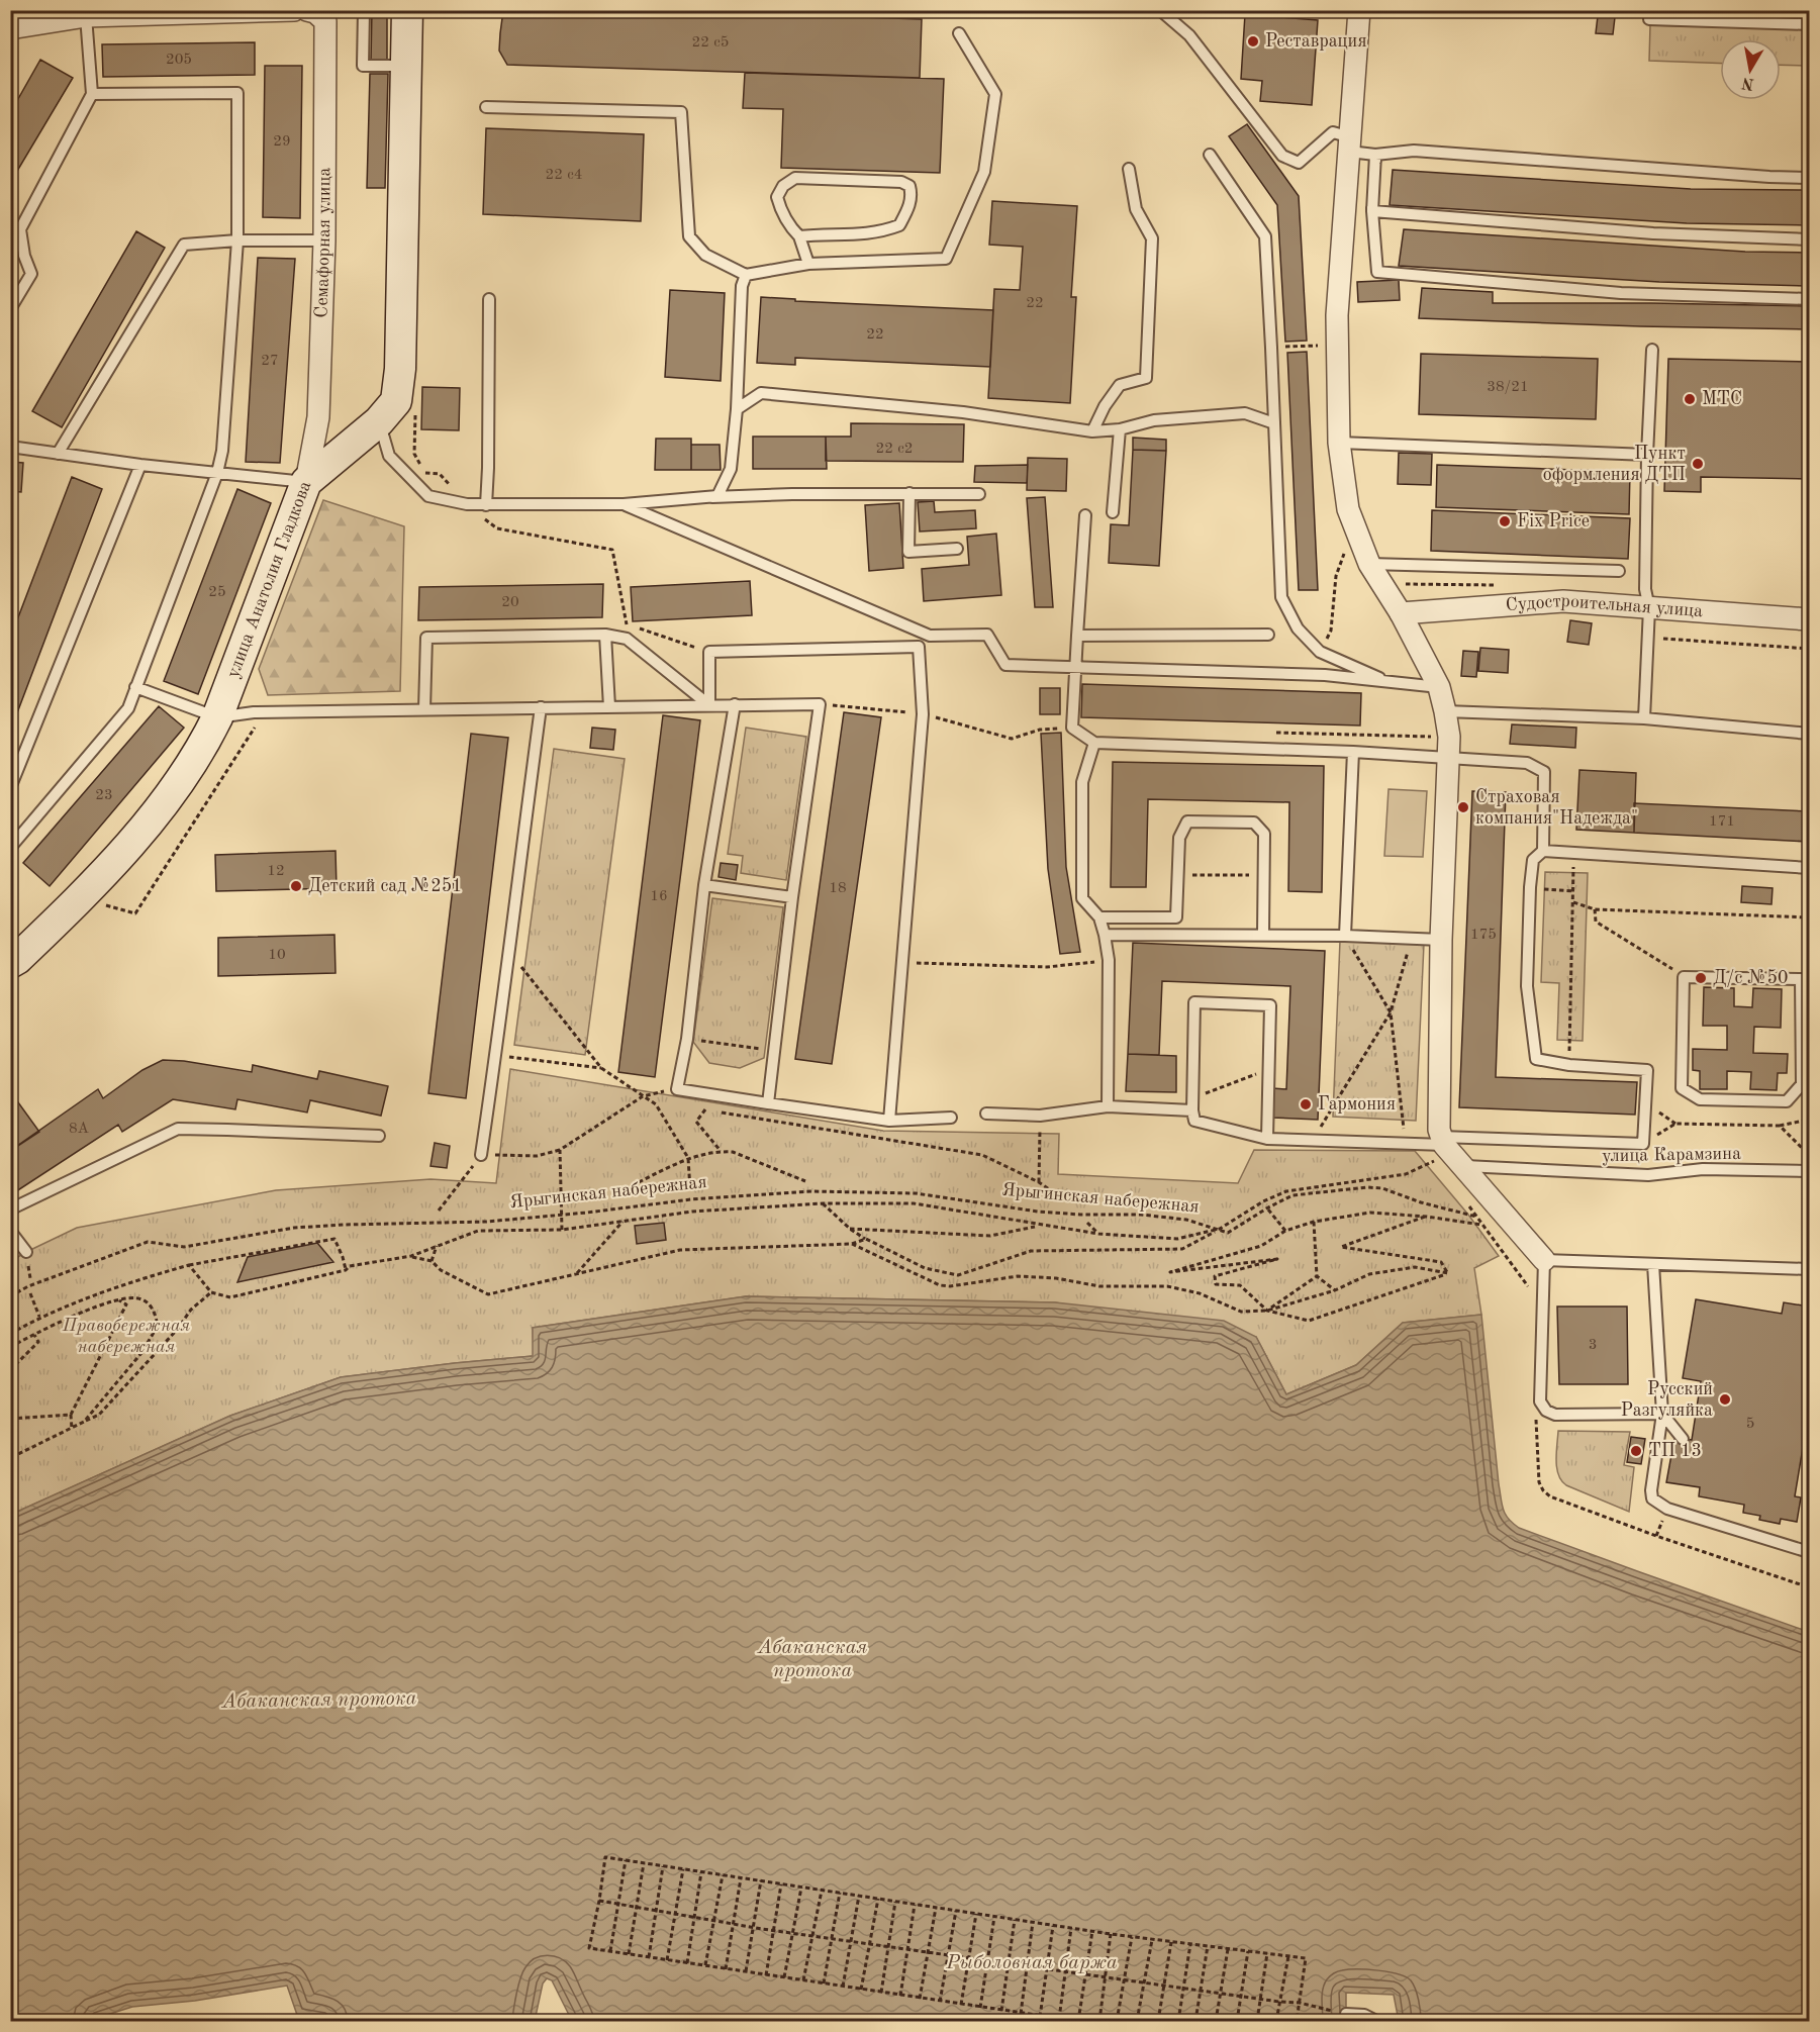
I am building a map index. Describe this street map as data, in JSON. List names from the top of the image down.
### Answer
{
  "streets": {
    "main road": ["улица Анатолия Гладкова"],
    "street": ["Семафорная улица", "Судостроительная улица"],
    "lane": ["улица Карамзина"],
    "path": ["Ярыгинская набережная"]
  },
  "crossings": [
    ["Семафорная улица", "улица Анатолия Гладкова"]
  ],
  "water": ["Абаканская протока", "Рыболовная баржа"],
  "parks": ["Правобережная набережная"],
  "places": [
    "Реставрация",
    "МТС",
    "Пункт оформления ДТП",
    "Fix Price",
    "Страховая компания\"Надежда\"",
    "Детский сад №251",
    "Д/с №50",
    "Гармония",
    "Русский Разгуляйка",
    "ТП 13"
  ],
  "house_numbers": [
    "22 с5",
    "205",
    "29",
    "22 с4",
    "22",
    "22",
    "27",
    "38/21",
    "22 с2",
    "25",
    "20",
    "23",
    "171",
    "12",
    "18",
    "16",
    "175",
    "10",
    "8А",
    "3",
    "5"
  ],
  "north": "bottom"
}
